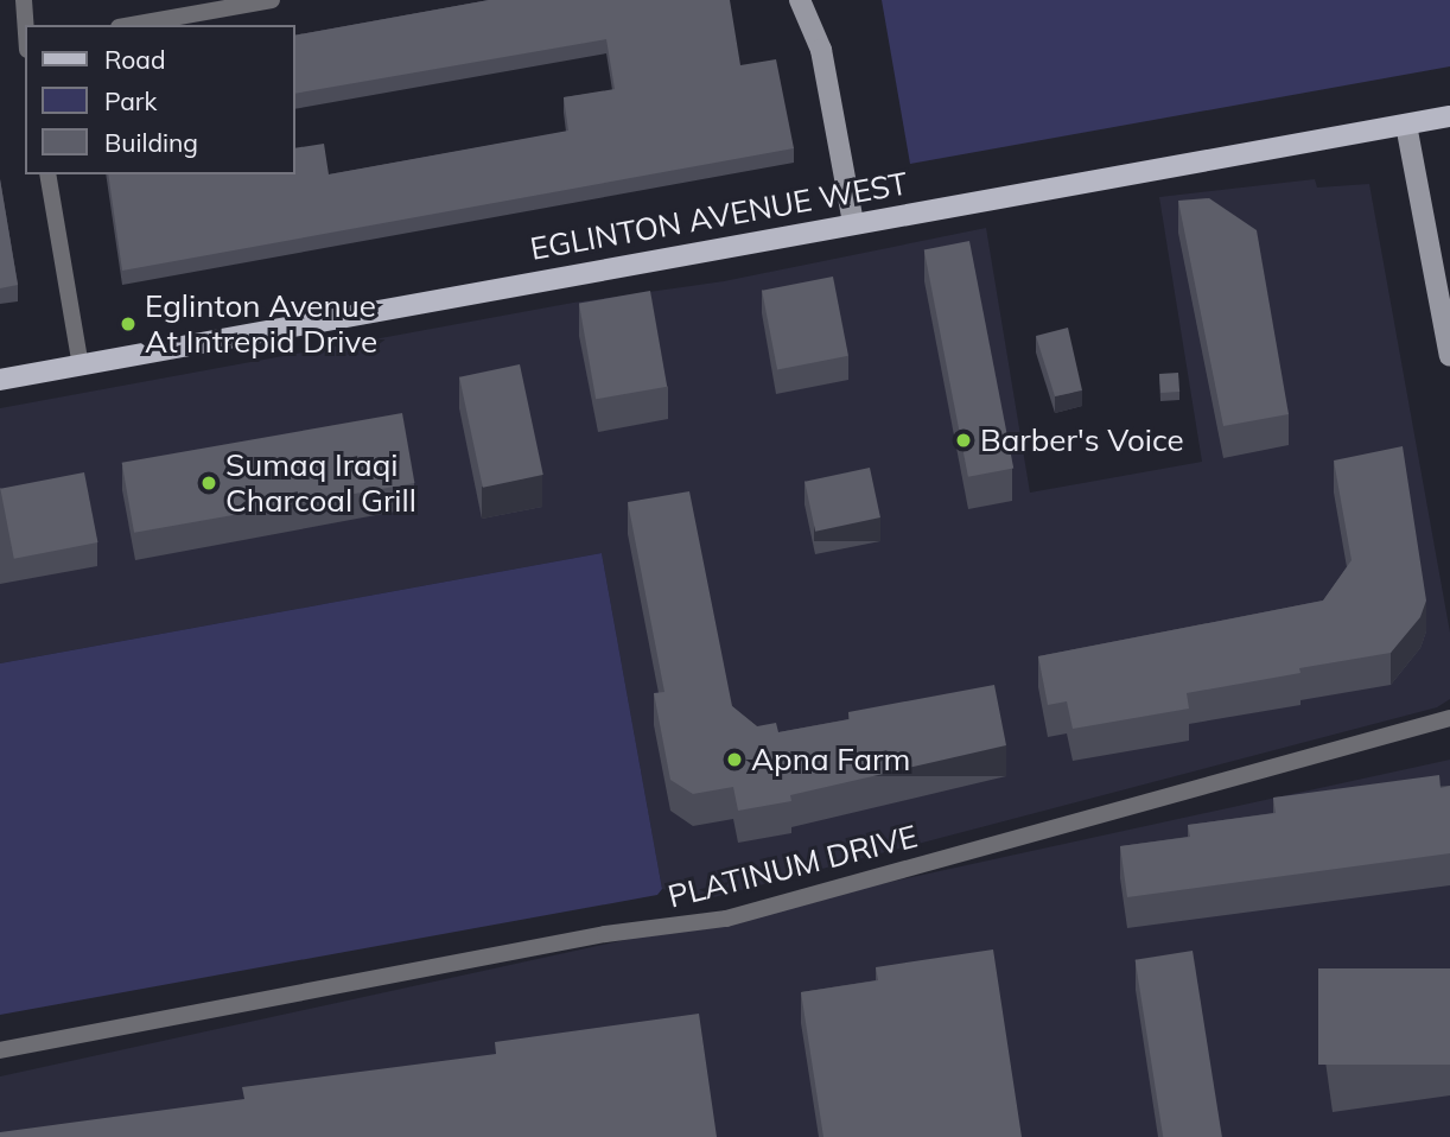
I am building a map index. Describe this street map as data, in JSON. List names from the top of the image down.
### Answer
{
  "streets": {
    "main road": ["EGLINTON AVENUE WEST"],
    "street": ["PLATINUM DRIVE"]
  },
  "places": [
    "Eglinton Avenue At Intrepid Drive",
    "Barber's Voice",
    "Sumaq Iraqi Charcoal Grill",
    "Apna Farm"
  ],
  "legend": ["Road", "Park", "Building"]
}
